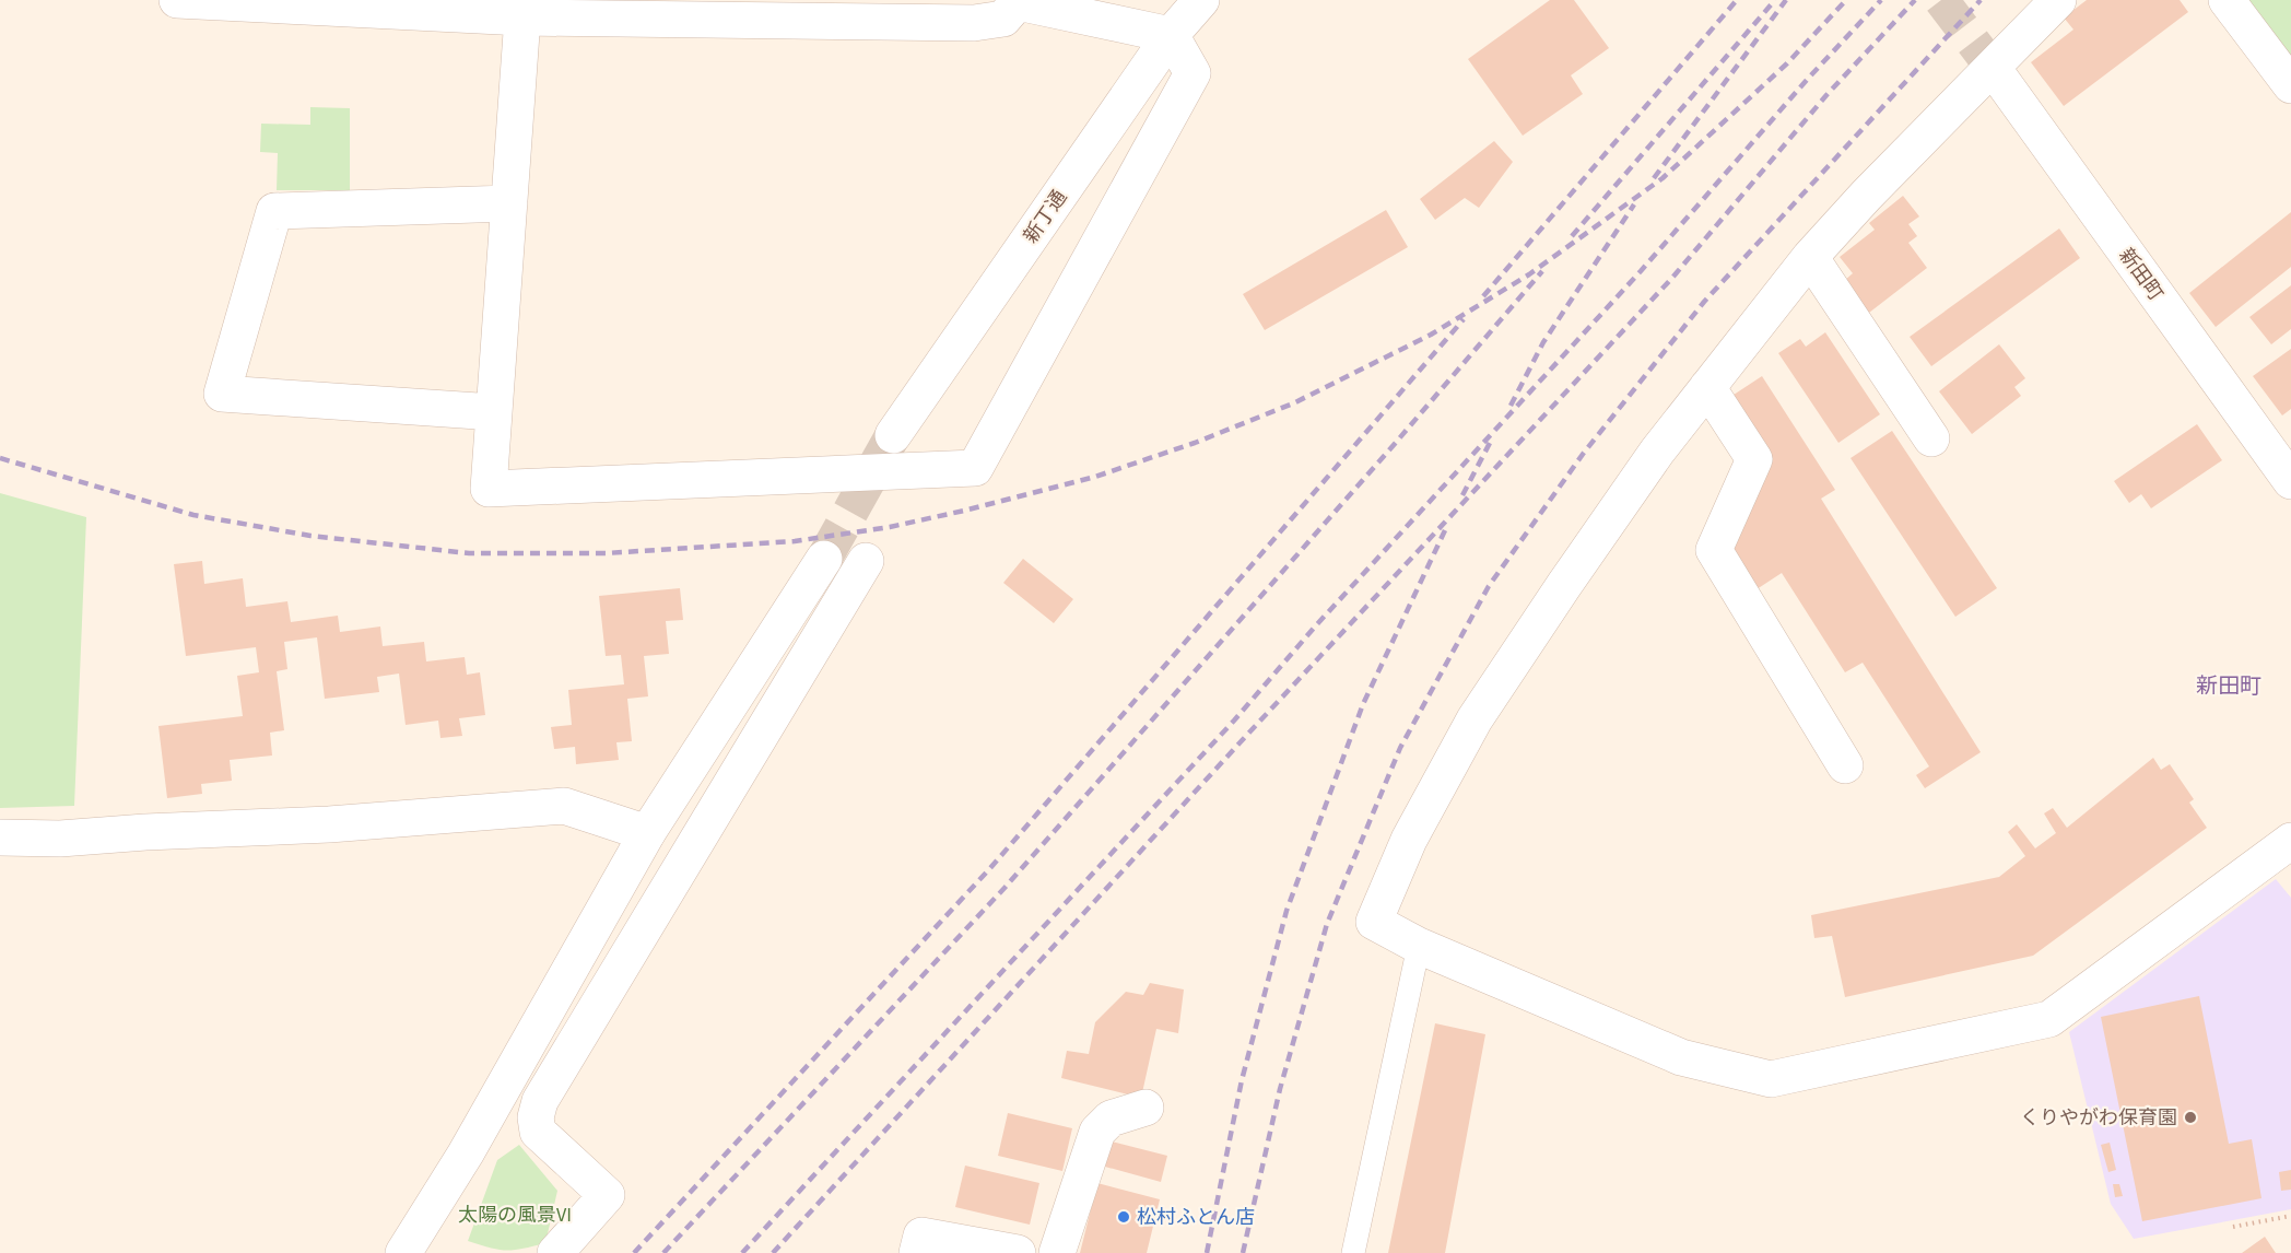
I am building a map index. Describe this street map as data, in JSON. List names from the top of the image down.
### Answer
{
  "streets": {
    "street": ["新丁通", "新田町"]
  },
  "districts": ["新田町"],
  "parks": ["太陽の風景VI"],
  "places": ["くりやがわ保育園", "松村ふとん店"]
}
